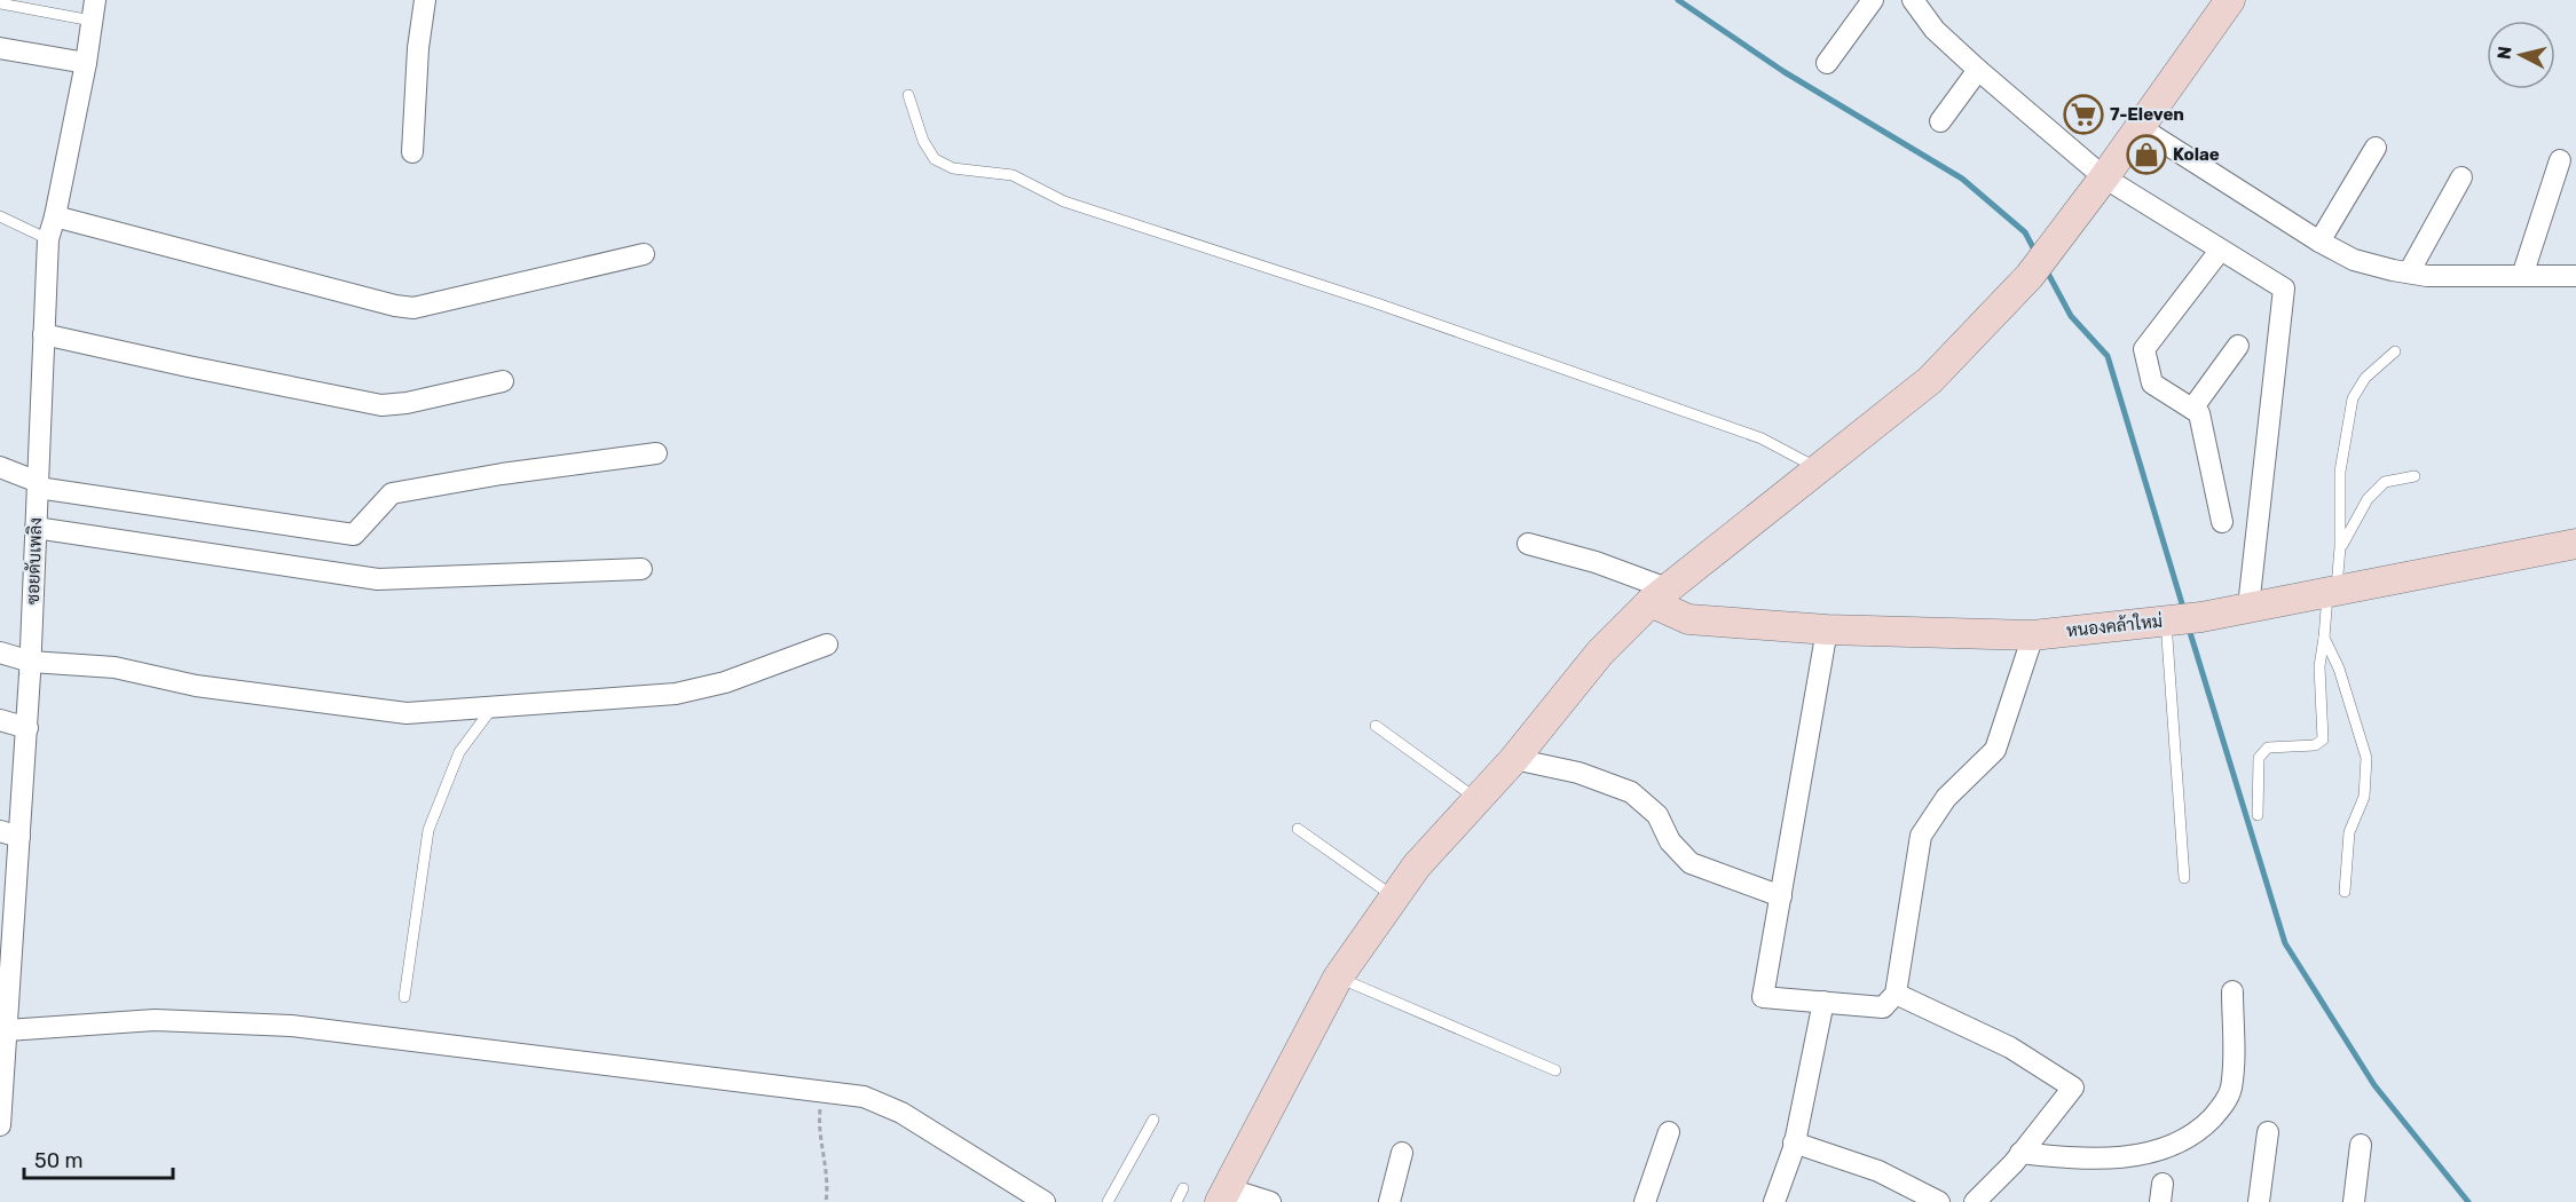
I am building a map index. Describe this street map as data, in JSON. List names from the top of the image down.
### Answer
{
  "streets": {
    "main road": ["หนองคล้าใหม่"],
    "street": ["ซอยดับเพลิง"]
  },
  "places": {
    "supermarket": ["7-Eleven"],
    "shop": ["Kolae"]
  },
  "scale_bar": "50 m",
  "north": "left"
}
